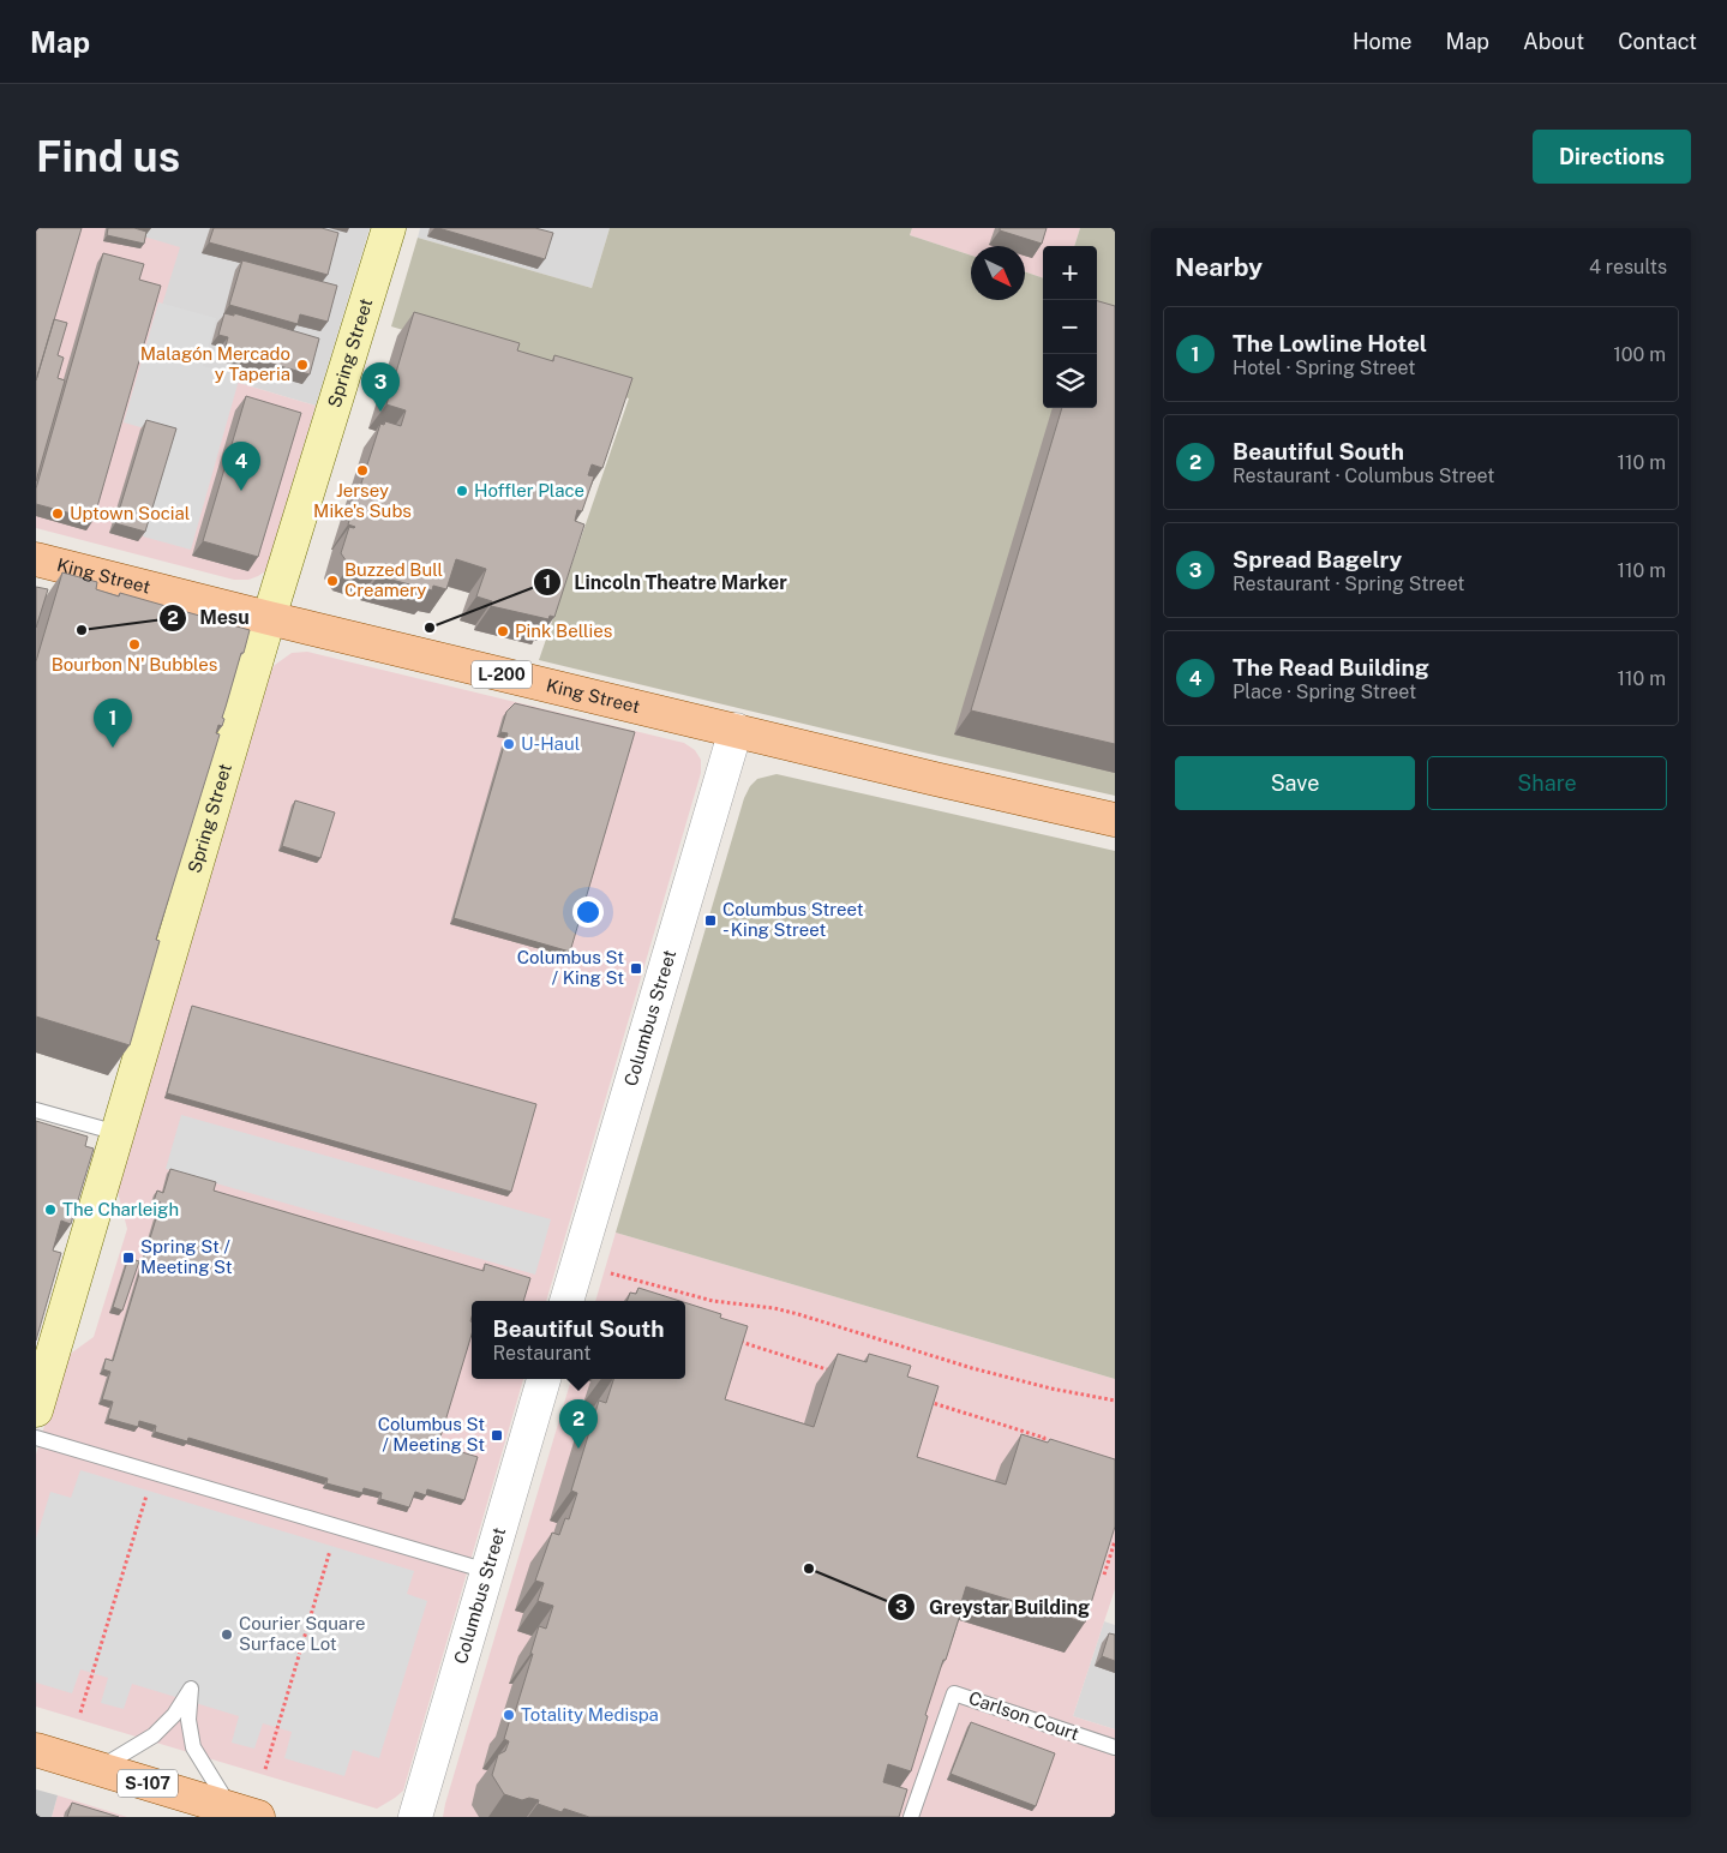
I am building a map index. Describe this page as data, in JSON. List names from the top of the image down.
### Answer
{
  "streets": {
    "main road": [
      "Spring Street",
      "King Street",
      "L-200",
      "S-107"
    ],
    "street": ["Columbus Street"],
    "lane": ["Carlson Court"]
  },
  "crossings": [
    ["Spring Street", "King Street"],
    ["King Street", "Columbus Street"]
  ],
  "places": {
    "other": [
      "Malagón Mercado y Taperia",
      "Jersey Mike's Subs",
      "Hoffler Place",
      "Uptown Social",
      "Buzzed Bull Creamery",
      "Lincoln Theatre Marker",
      "Mesu",
      "Pink Bellies",
      "Bourbon N' Bubbles",
      "U-Haul",
      "The Charleigh",
      "Greystar Building",
      "Courier Square Surface Lot",
      "Totality Medispa"
    ],
    "transit": [
      "Columbus Street - King Street",
      "Columbus St / King St",
      "Spring St / Meeting St",
      "Columbus St / Meeting St"
    ]
  },
  "north": "bottom right",
  "page": {
    "header": "Map",
    "nav": [
      "Home",
      "Map",
      "About",
      "Contact"
    ],
    "buttons": [
      "Directions",
      ["Save", "Share"]
    ],
    "title": "Find us",
    "heading": ["Nearby", "4 results"],
    "map_buttons": ["+", "−"],
    "list": [
      {
        "mark": "1",
        "name": "The Lowline Hotel",
        "note": "Hotel · Spring Street",
        "value": "100 m"
      },
      {
        "mark": "2",
        "name": "Beautiful South",
        "note": "Restaurant · Columbus Street",
        "value": "110 m"
      },
      {
        "mark": "3",
        "name": "Spread Bagelry",
        "note": "Restaurant · Spring Street",
        "value": "110 m"
      },
      {
        "mark": "4",
        "name": "The Read Building",
        "note": "Place · Spring Street",
        "value": "110 m"
      }
    ],
    "pins": [
      "3",
      "4",
      "1",
      "2"
    ],
    "popup": ["Beautiful South", "Restaurant"]
  }
}
